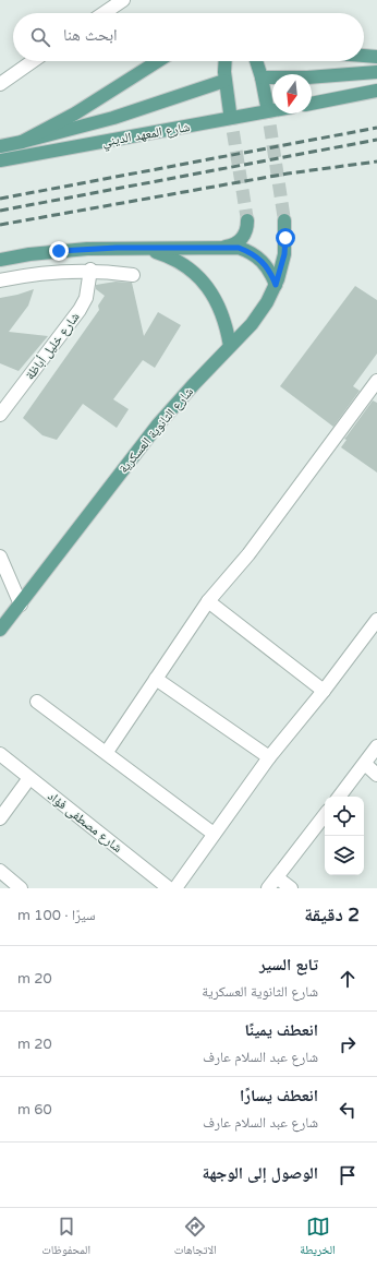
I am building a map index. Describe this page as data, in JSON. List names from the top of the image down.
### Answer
{
  "streets": {
    "main road": ["شارع المعهد الديني", "شارع الثانوية العسكرية"],
    "street": ["شارع خليل أباظة", "شارع مصطفى فؤاد"]
  },
  "north": "bottom",
  "page": {
    "search": "ابحث هنا",
    "heading": ["2 دقيقة", "سيرًا · 100 m"],
    "list": [
      ["تابع السير", "شارع الثانوية العسكرية", "20 m"],
      ["انعطف يمينًا", "شارع عبد السلام عارف", "20 m"],
      ["انعطف يسارًا", "شارع عبد السلام عارف", "60 m"],
      "الوصول إلى الوجهة"
    ],
    "nav": ["الخريطة", "الاتجاهات", "المحفوظات"]
  }
}
